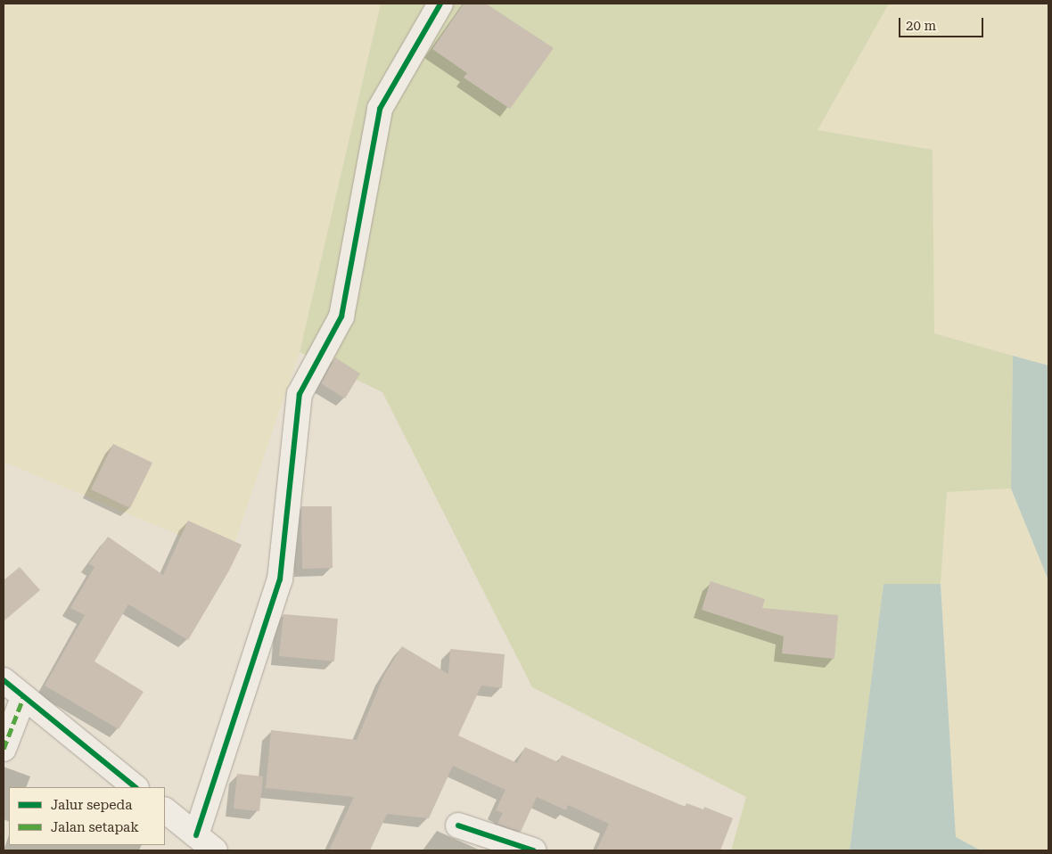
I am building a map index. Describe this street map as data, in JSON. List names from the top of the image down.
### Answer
{
  "legend": ["Jalur sepeda", "Jalan setapak"],
  "scale_bar": "20 m"
}
